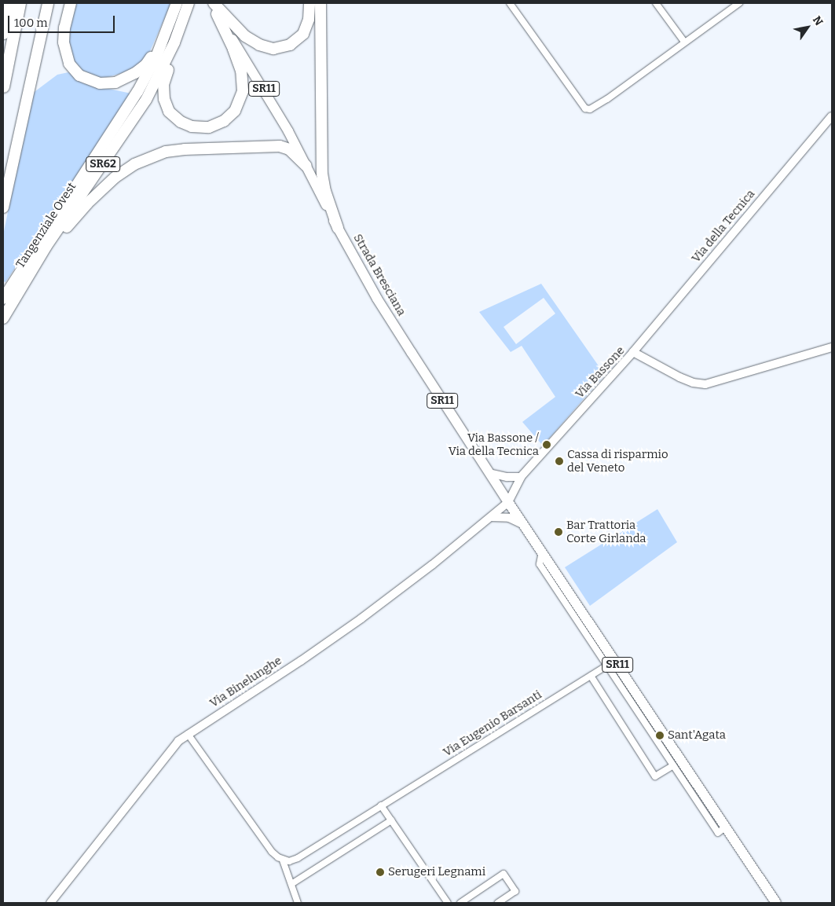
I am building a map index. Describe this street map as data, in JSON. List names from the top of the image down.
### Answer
{
  "streets": {
    "highway": ["SR62", "Tangenziale Ovest"],
    "main road": ["SR11", "Strada Bresciana"],
    "street": [
      "Via della Tecnica",
      "Via Bassone",
      "Via Binelunghe",
      "Via Eugenio Barsanti"
    ]
  },
  "crossings": [
    ["Via della Tecnica", "Via Bassone"],
    ["Strada Bresciana", "Via Bassone"],
    ["Strada Bresciana", "Via Binelunghe"],
    ["Strada Bresciana", "Via Eugenio Barsanti"],
    ["Via Bassone", "Via Binelunghe"]
  ],
  "places": [
    "Via Bassone / Via della Tecnica",
    "Cassa di risparmio del Veneto",
    "Bar Trattoria Corte Girlanda",
    "Sant'Agata",
    "Serugeri Legnami"
  ],
  "scale_bar": "100 m",
  "north": "top right"
}
